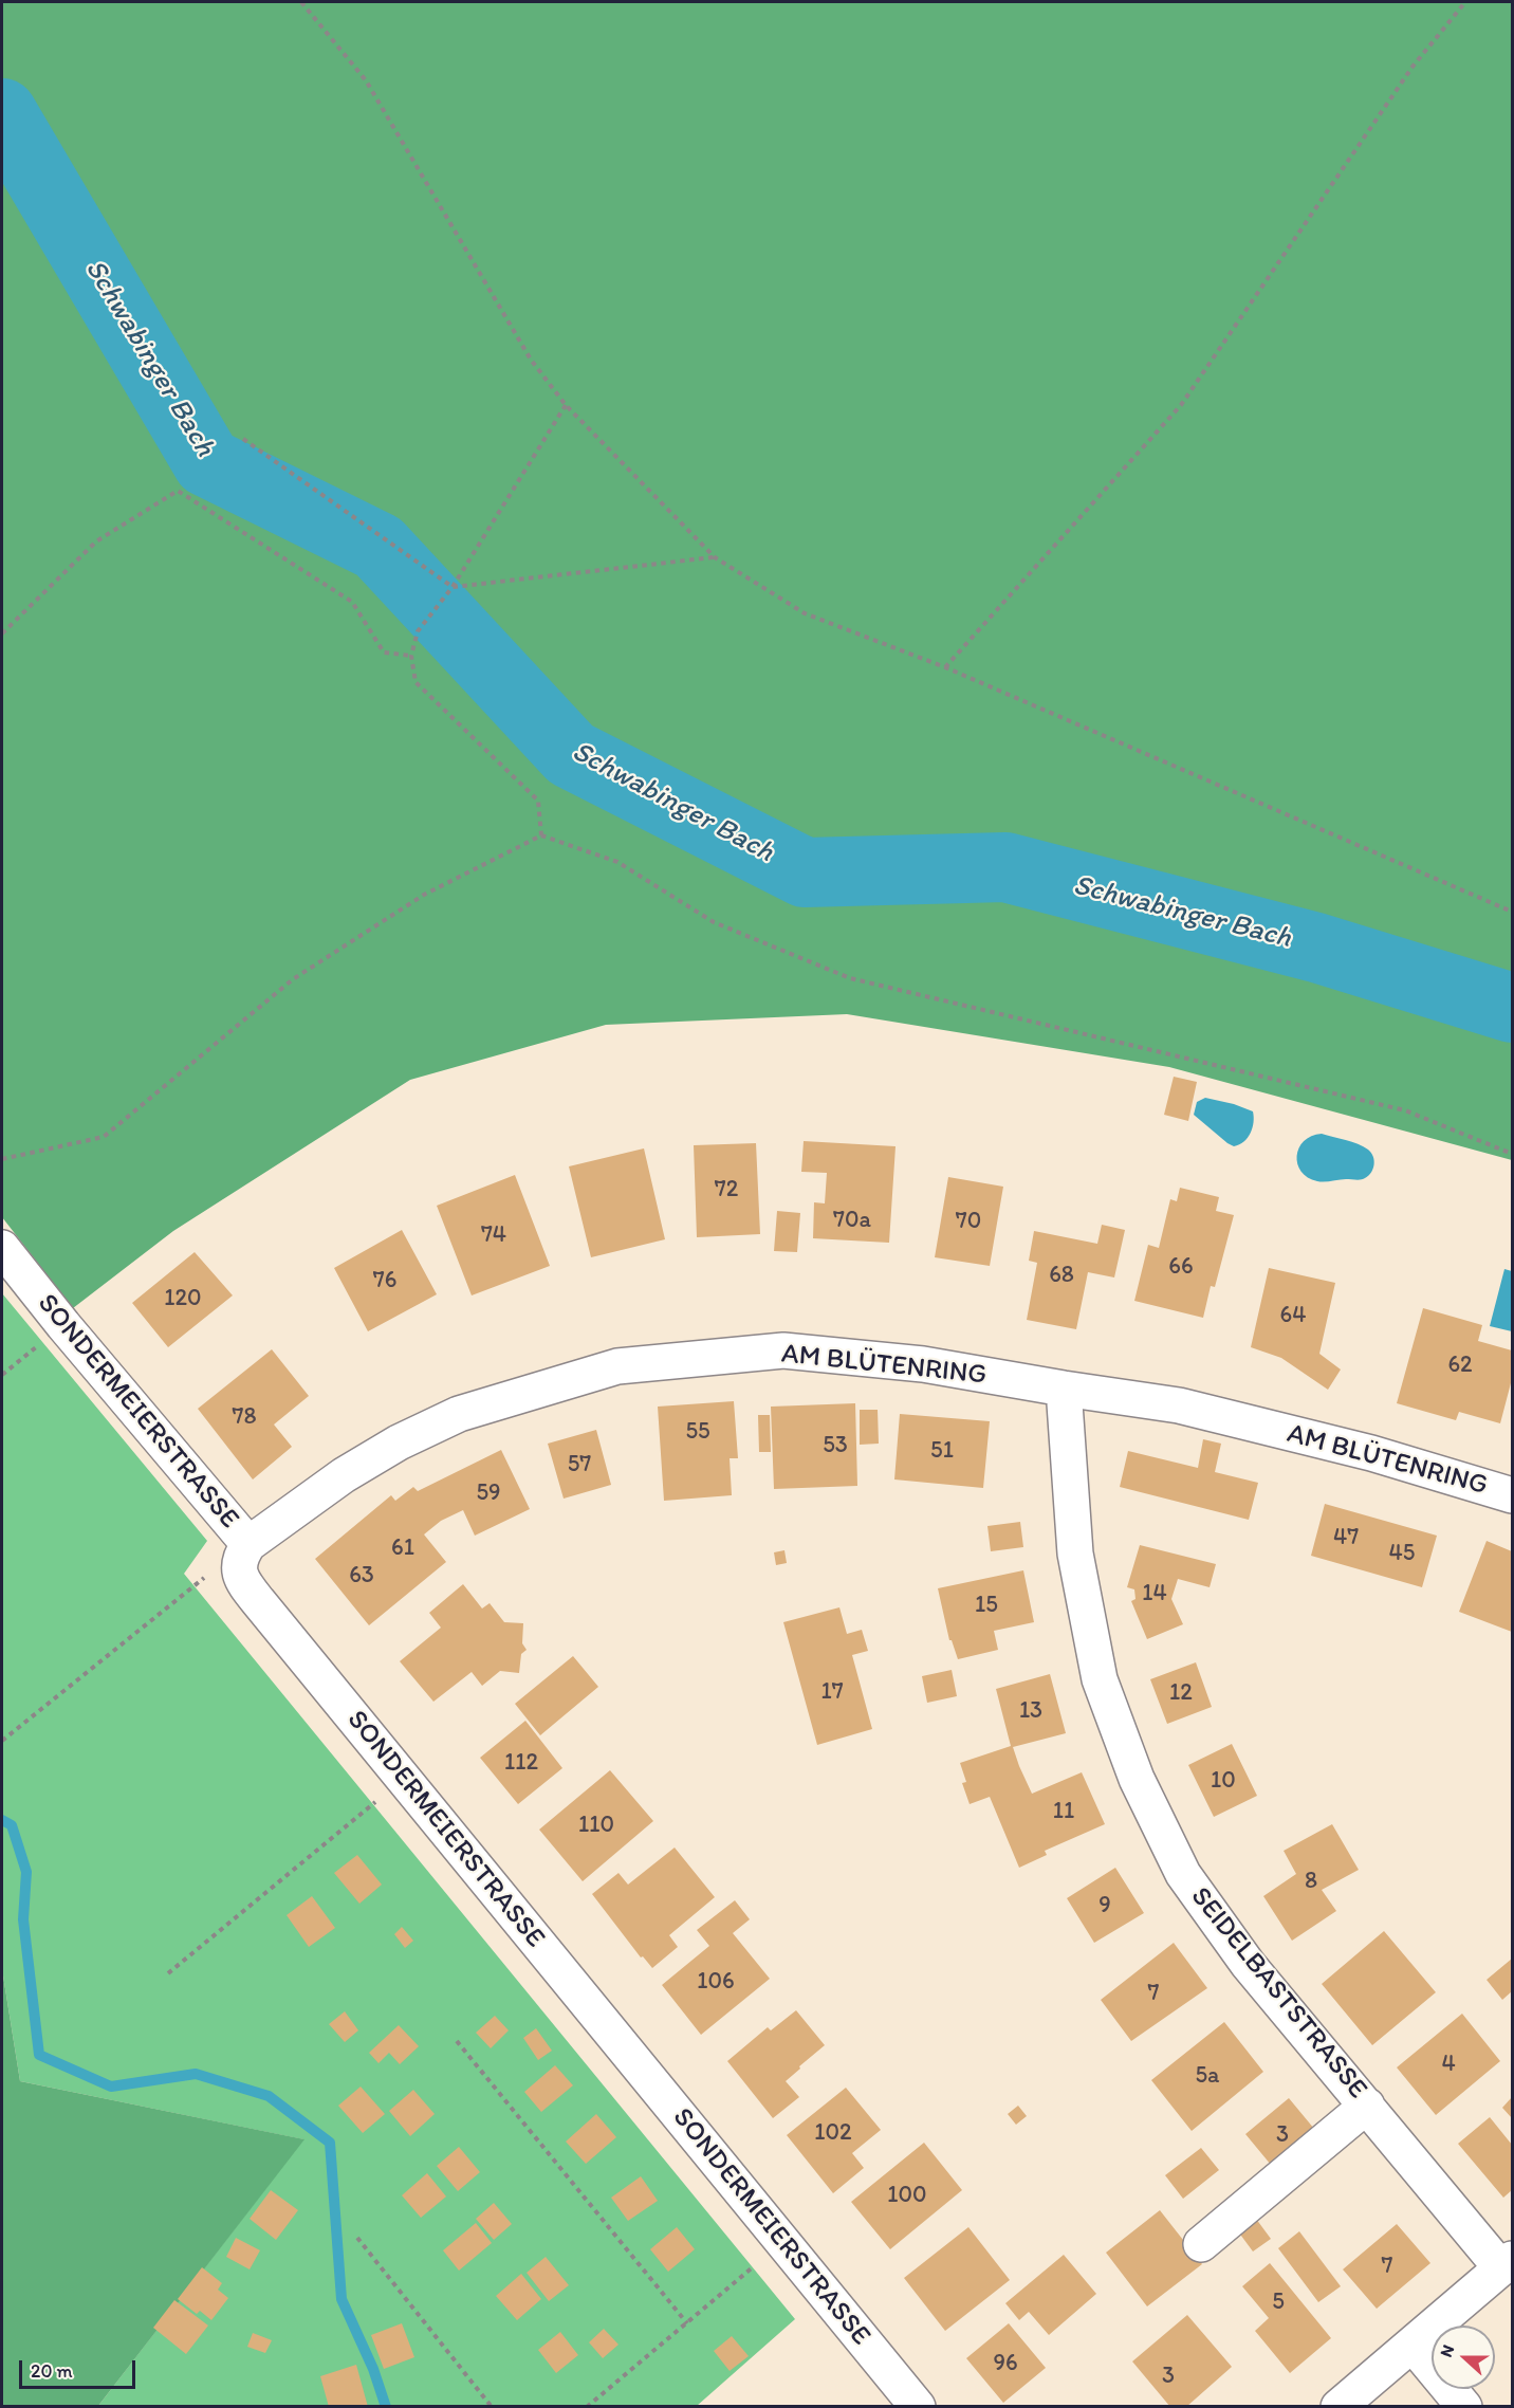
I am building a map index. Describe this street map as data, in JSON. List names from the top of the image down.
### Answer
{
  "streets": {
    "street": ["AM BLÜTENRING", "SONDERMEIERSTRASSE", "SEIDELBASTSTRASSE"]
  },
  "crossings": [
    ["AM BLÜTENRING", "SONDERMEIERSTRASSE"],
    ["AM BLÜTENRING", "SEIDELBASTSTRASSE"]
  ],
  "water": ["Schwabinger Bach"],
  "house_numbers": [
    "72",
    "70a",
    "70",
    "74",
    "66",
    "68",
    "76",
    "120",
    "64",
    "62",
    "78",
    "55",
    "53",
    "51",
    "57",
    "59",
    "47",
    "61",
    "45",
    "63",
    "14",
    "15",
    "17",
    "12",
    "13",
    "112",
    "10",
    "11",
    "110",
    "8",
    "9",
    "106",
    "7",
    "4",
    "5a",
    "102",
    "3",
    "100",
    "7",
    "5",
    "96",
    "3"
  ],
  "scale_bar": "20 m",
  "north": "left"
}
